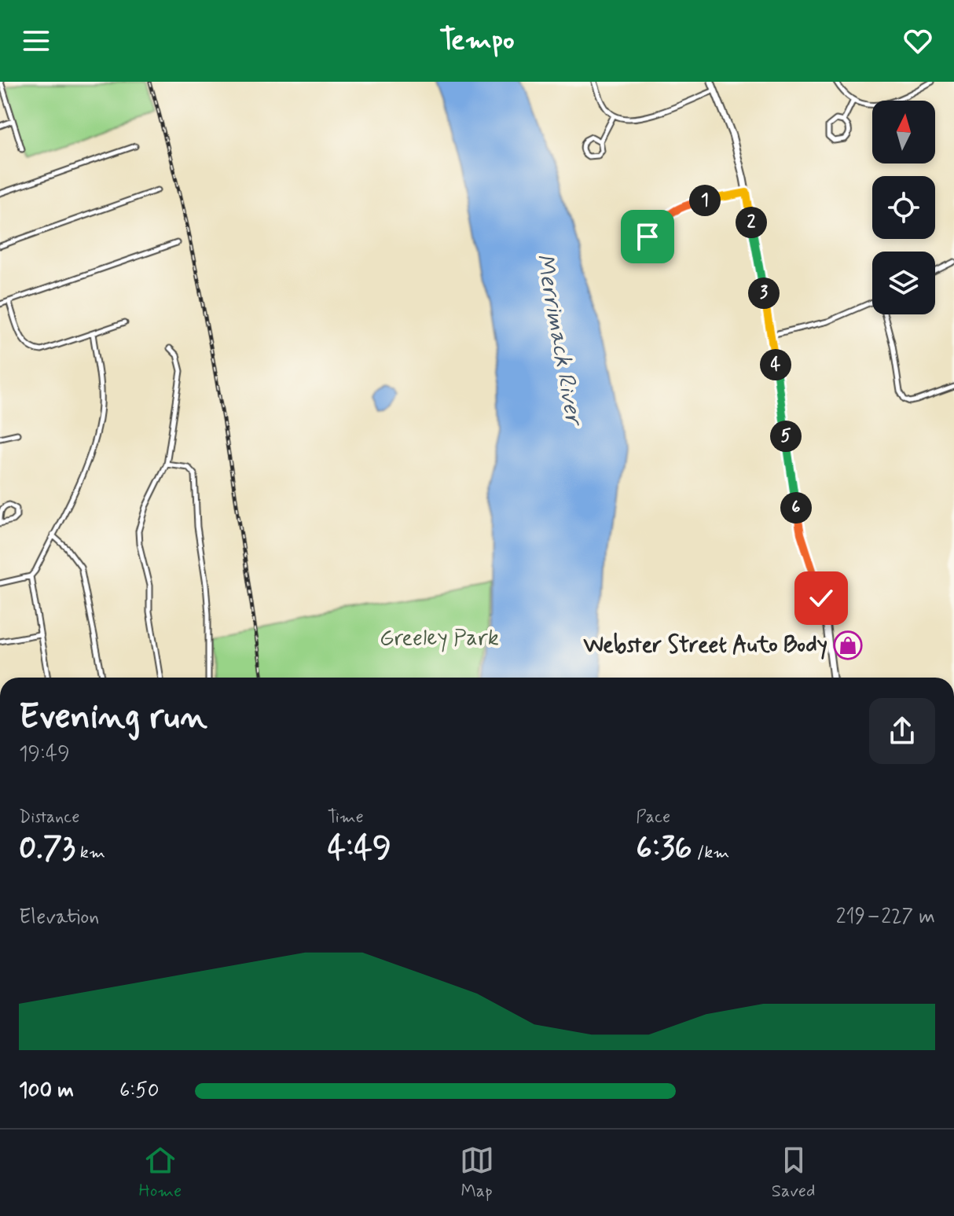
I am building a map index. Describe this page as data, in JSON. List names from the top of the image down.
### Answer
{
  "water": ["Merrimack River"],
  "parks": ["Greeley Park"],
  "places": {
    "shop": ["Webster Street Auto Body"]
  },
  "north": "top",
  "page": {
    "header": "Tempo",
    "pins": [
      "1",
      "2",
      "3",
      "4",
      "5",
      "6"
    ],
    "heading": ["Evening run", "19:49"],
    "stats": [
      ["Distance", "0.73 km"],
      ["Time", "4:49"],
      ["Pace", "6:36 /km"]
    ],
    "chart": ["Elevation", "219–227 m"],
    "list": [
      {
        "name": "100 m",
        "note": "6:50"
      }
    ],
    "tabs": ["Home", "Map", "Saved"]
  }
}
